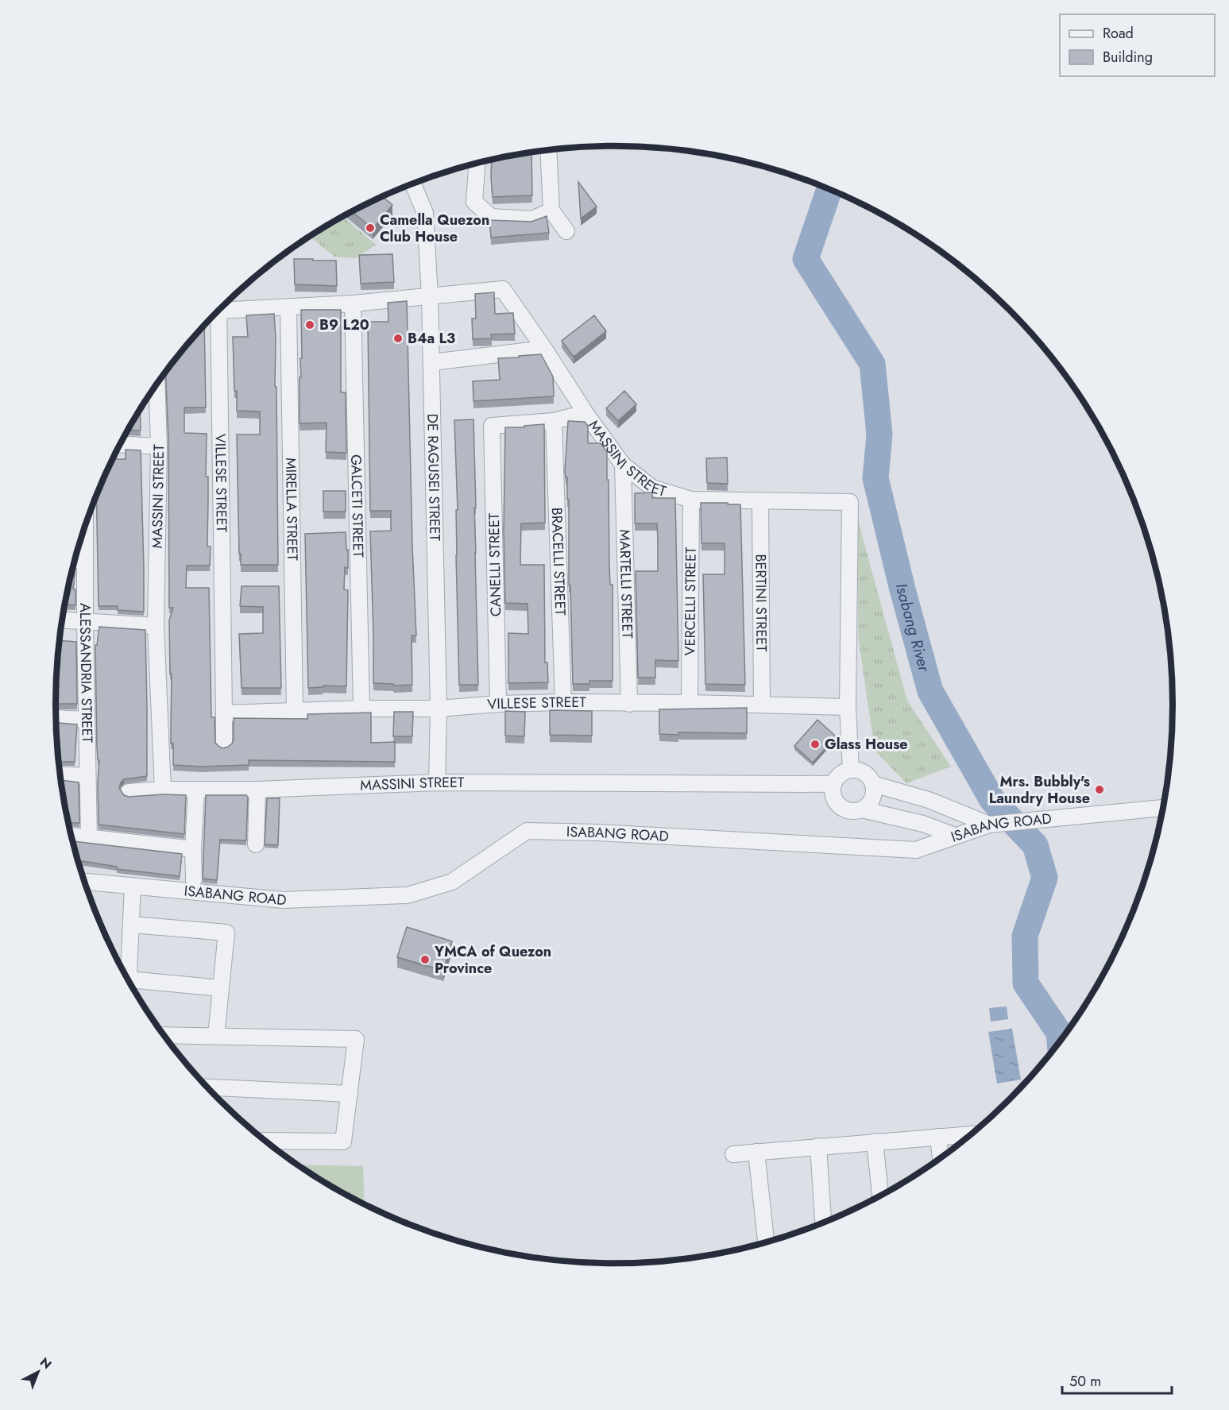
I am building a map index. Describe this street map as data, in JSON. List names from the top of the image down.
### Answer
{
  "streets": {
    "street": [
      "MASSINI STREET",
      "DE RAGUSEI STREET",
      "VILLESE STREET",
      "GALCETI STREET",
      "MIRELLA STREET",
      "BRACELLI STREET",
      "CANELLI STREET",
      "MARTELLI STREET",
      "VERCELLI STREET",
      "BERTINI STREET",
      "ALESSANDRIA STREET",
      "ISABANG ROAD"
    ]
  },
  "crossings": [
    ["MASSINI STREET", "DE RAGUSEI STREET"],
    ["MASSINI STREET", "VILLESE STREET"],
    ["MASSINI STREET", "GALCETI STREET"],
    ["MASSINI STREET", "MIRELLA STREET"],
    ["MASSINI STREET", "MARTELLI STREET"],
    ["MASSINI STREET", "VERCELLI STREET"],
    ["MASSINI STREET", "BERTINI STREET"],
    ["DE RAGUSEI STREET", "VILLESE STREET"],
    ["VILLESE STREET", "GALCETI STREET"],
    ["VILLESE STREET", "MIRELLA STREET"],
    ["VILLESE STREET", "BRACELLI STREET"],
    ["VILLESE STREET", "CANELLI STREET"],
    ["VILLESE STREET", "MARTELLI STREET"],
    ["VILLESE STREET", "VERCELLI STREET"],
    ["VILLESE STREET", "BERTINI STREET"],
    ["BRACELLI STREET", "CANELLI STREET"]
  ],
  "water": ["Isabang River"],
  "places": [
    "Camella Quezon Club House",
    "B9 L20",
    "B4a L3",
    "Glass House",
    "Mrs. Bubbly's Laundry House",
    "YMCA of Quezon Province"
  ],
  "legend": ["Road", "Building"],
  "scale_bar": "50 m",
  "north": "top right"
}
